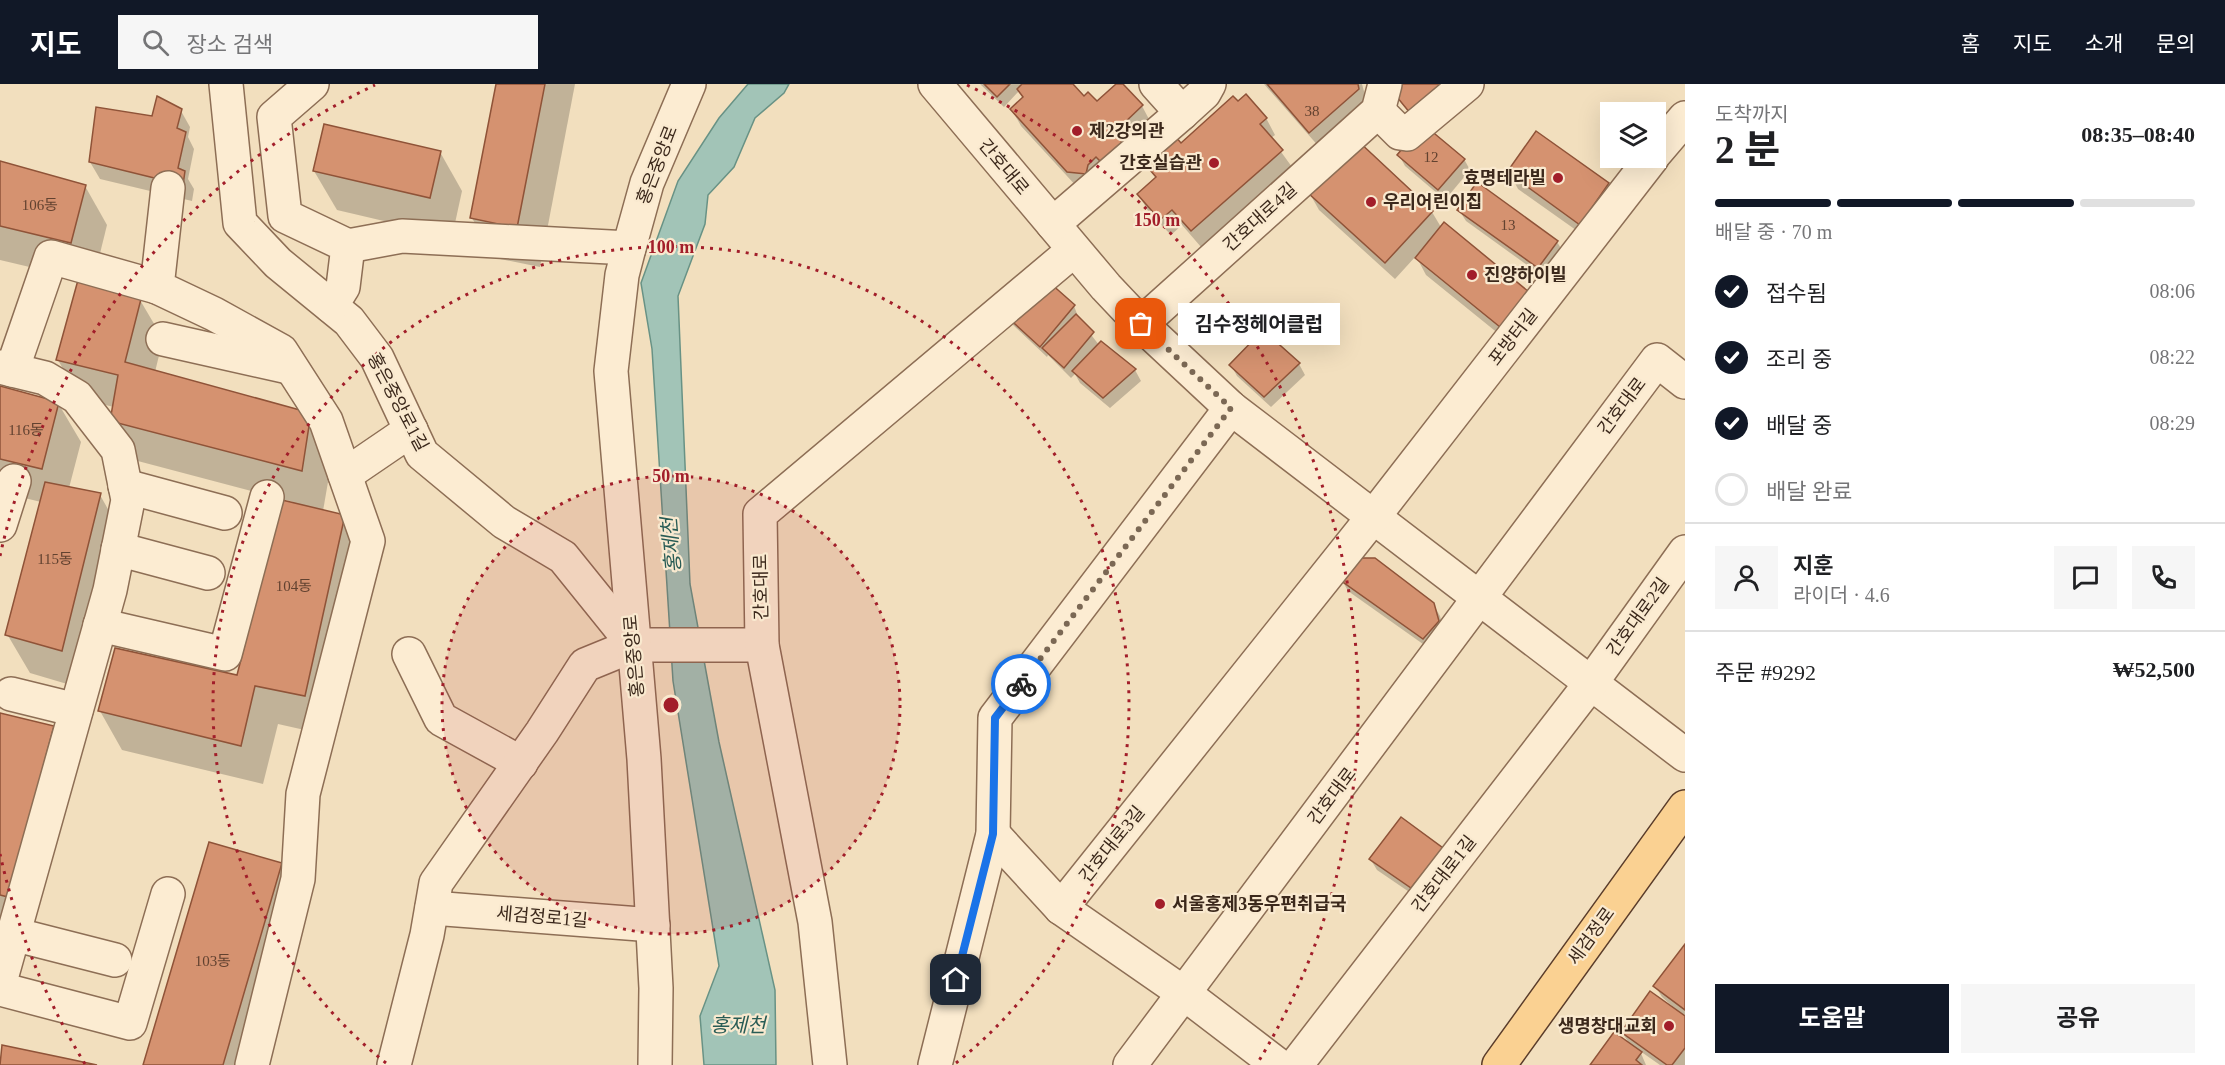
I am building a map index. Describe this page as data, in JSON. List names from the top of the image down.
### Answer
{
  "streets": {
    "main road": ["세검정로"],
    "street": [
      "홍은중앙로",
      "간호대로",
      "간호대로4길",
      "포방터길",
      "홍은중앙로1길",
      "간호대로2길",
      "간호대로3길",
      "간호대로1길",
      "세검정로1길"
    ]
  },
  "crossings": [
    ["홍은중앙로", "홍은중앙로1길"],
    ["홍은중앙로", "세검정로1길"],
    ["간호대로", "간호대로4길"],
    ["간호대로", "포방터길"],
    ["간호대로", "간호대로2길"],
    ["간호대로", "간호대로3길"],
    ["간호대로", "간호대로1길"],
    ["포방터길", "간호대로3길"],
    ["간호대로2길", "간호대로1길"]
  ],
  "water": ["홍제천"],
  "places": [
    "제2강의관",
    "간호실습관",
    "효명테라빌",
    "우리어린이집",
    "진양하이빌",
    "김수정헤어클럽",
    "서울홍제3동우편취급국",
    "생명창대교회"
  ],
  "house_numbers": [
    "38",
    "12",
    "106동",
    "13",
    "116동",
    "115동",
    "104동",
    "103동"
  ],
  "page": {
    "header": "지도",
    "search": "장소 검색",
    "nav": [
      "홈",
      "지도",
      "소개",
      "문의"
    ],
    "heading": ["2 분", "도착까지", "08:35–08:40"],
    "panel": [
      "지훈",
      "라이더 · 4.6",
      "주문 #9292",
      "₩52,500"
    ],
    "bar": "배달 중 · 70 m",
    "list": [
      ["접수됨", "08:06"],
      ["조리 중", "08:22"],
      ["배달 중", "08:29"],
      "배달 완료"
    ],
    "bubble": "김수정헤어클럽",
    "buttons": ["도움말", "공유"]
  },
  "rings": ["150 m", "100 m", "50 m"]
}
